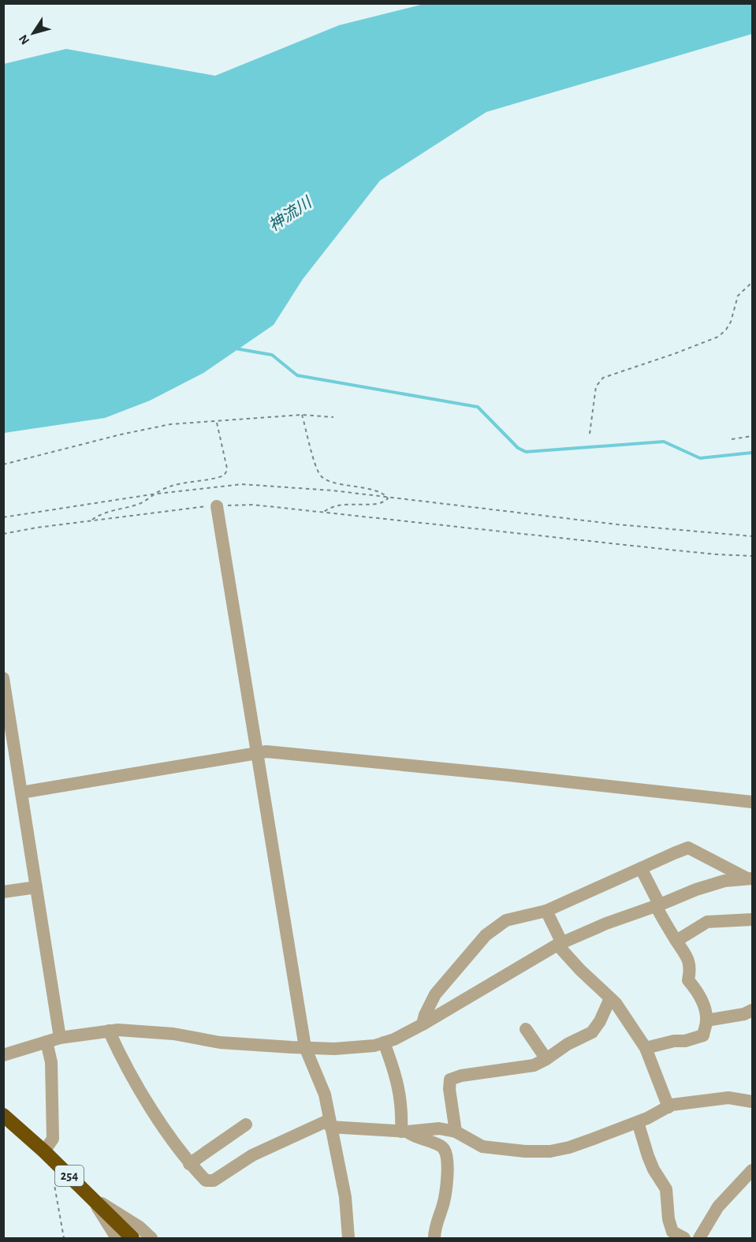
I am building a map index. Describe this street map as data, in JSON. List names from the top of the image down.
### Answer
{
  "streets": {
    "highway": ["254"]
  },
  "water": ["神流川"],
  "north": "bottom left"
}
